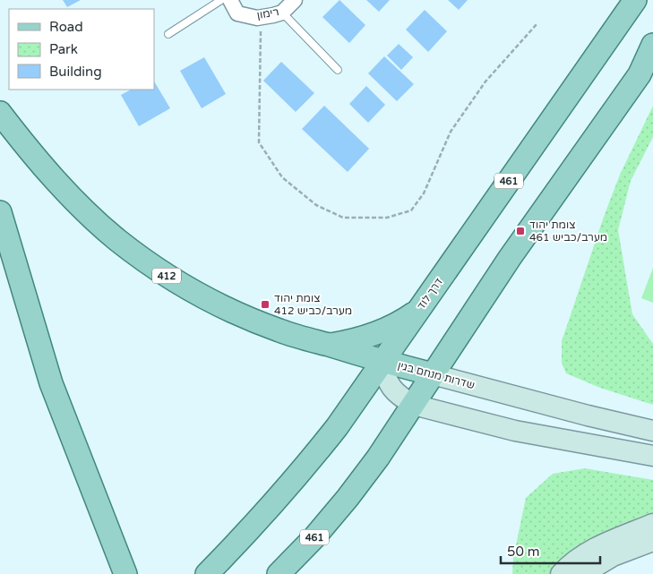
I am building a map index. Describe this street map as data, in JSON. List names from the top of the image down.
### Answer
{
  "streets": {
    "main road": [
      "461",
      "412",
      "דרך לוד",
      "שדרות מנחם בגין"
    ],
    "street": ["רימון"]
  },
  "crossings": [
    ["461", "שדרות מנחם בגין"],
    ["412", "דרך לוד"],
    ["412", "שדרות מנחם בגין"],
    ["דרך לוד", "שדרות מנחם בגין"]
  ],
  "places": {
    "transit": ["צומת יהוד מערב/כביש 461", "צומת יהוד מערב/כביש 412"]
  },
  "legend": ["Road", "Park", "Building"],
  "scale_bar": "50 m"
}
